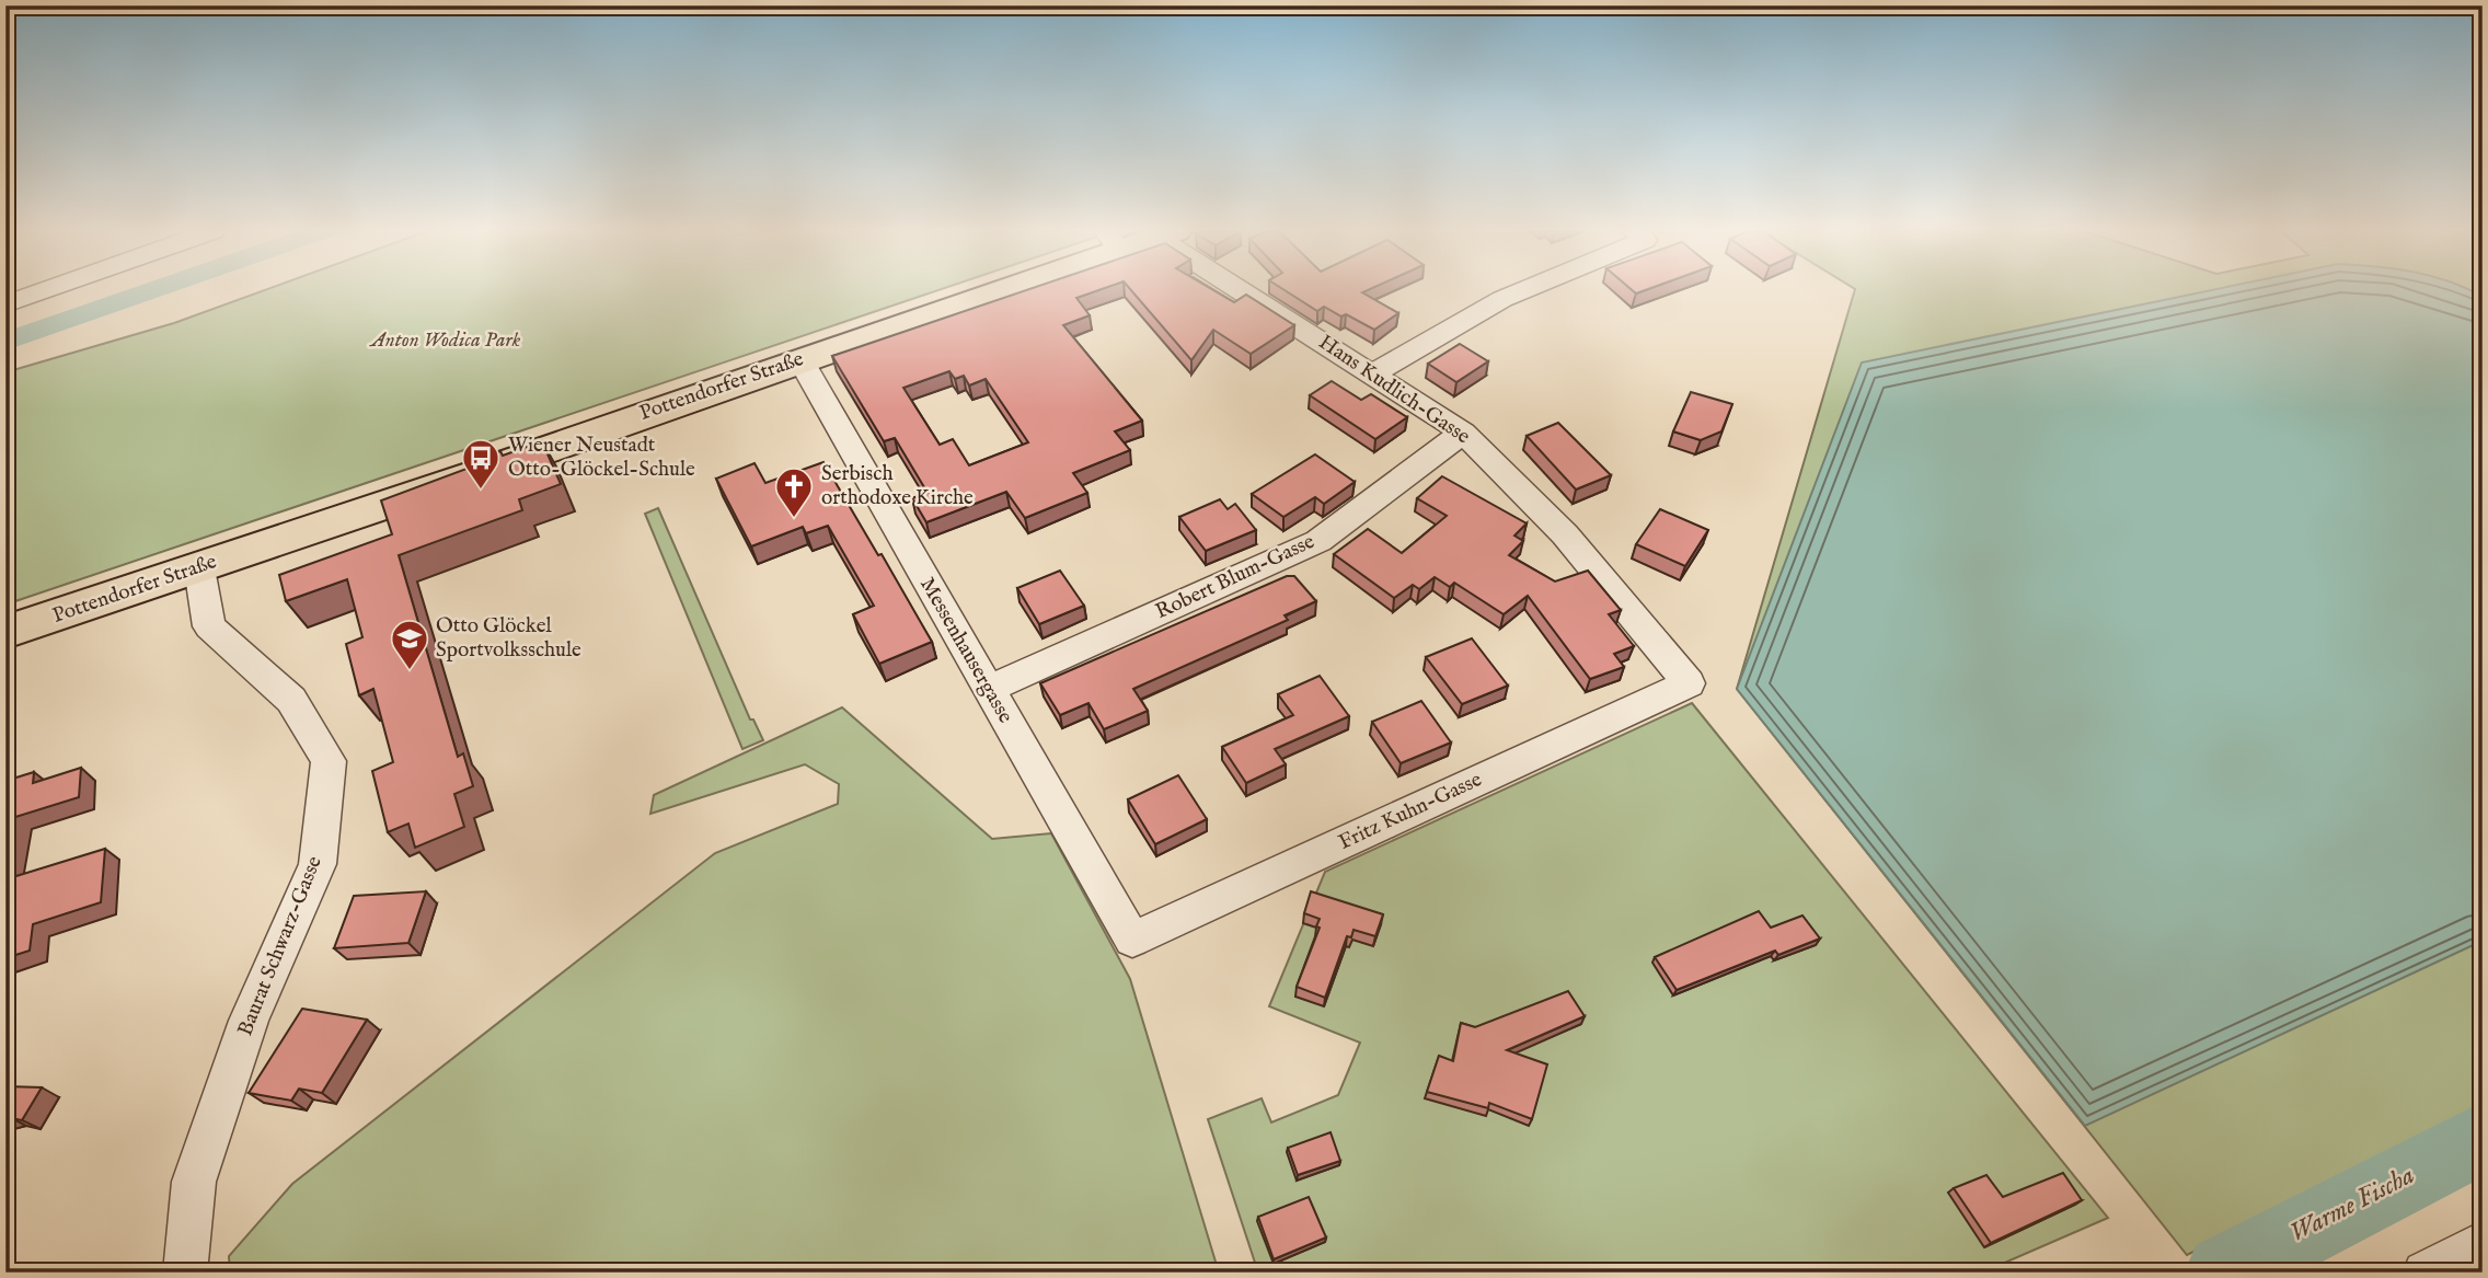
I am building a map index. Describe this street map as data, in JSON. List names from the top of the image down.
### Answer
{
  "streets": {
    "main road": ["Pottendorfer Straße"],
    "street": [
      "Hans Kudlich-Gasse",
      "Robert Blum-Gasse",
      "Messenhausergasse",
      "Fritz Kuhn-Gasse",
      "Baurat Schwarz-Gasse"
    ]
  },
  "crossings": [
    ["Pottendorfer Straße", "Messenhausergasse"],
    ["Pottendorfer Straße", "Baurat Schwarz-Gasse"],
    ["Hans Kudlich-Gasse", "Robert Blum-Gasse"],
    ["Hans Kudlich-Gasse", "Fritz Kuhn-Gasse"],
    ["Robert Blum-Gasse", "Messenhausergasse"],
    ["Messenhausergasse", "Fritz Kuhn-Gasse"]
  ],
  "water": ["Warme Fischa"],
  "parks": ["Anton Wodica Park"],
  "places": {
    "bus stop": ["Wiener Neustadt Otto-Glöckel-Schule"],
    "church": ["Serbisch orthodoxe Kirche"],
    "school or university": ["Otto Glöckel Sportvolksschule"]
  }
}
